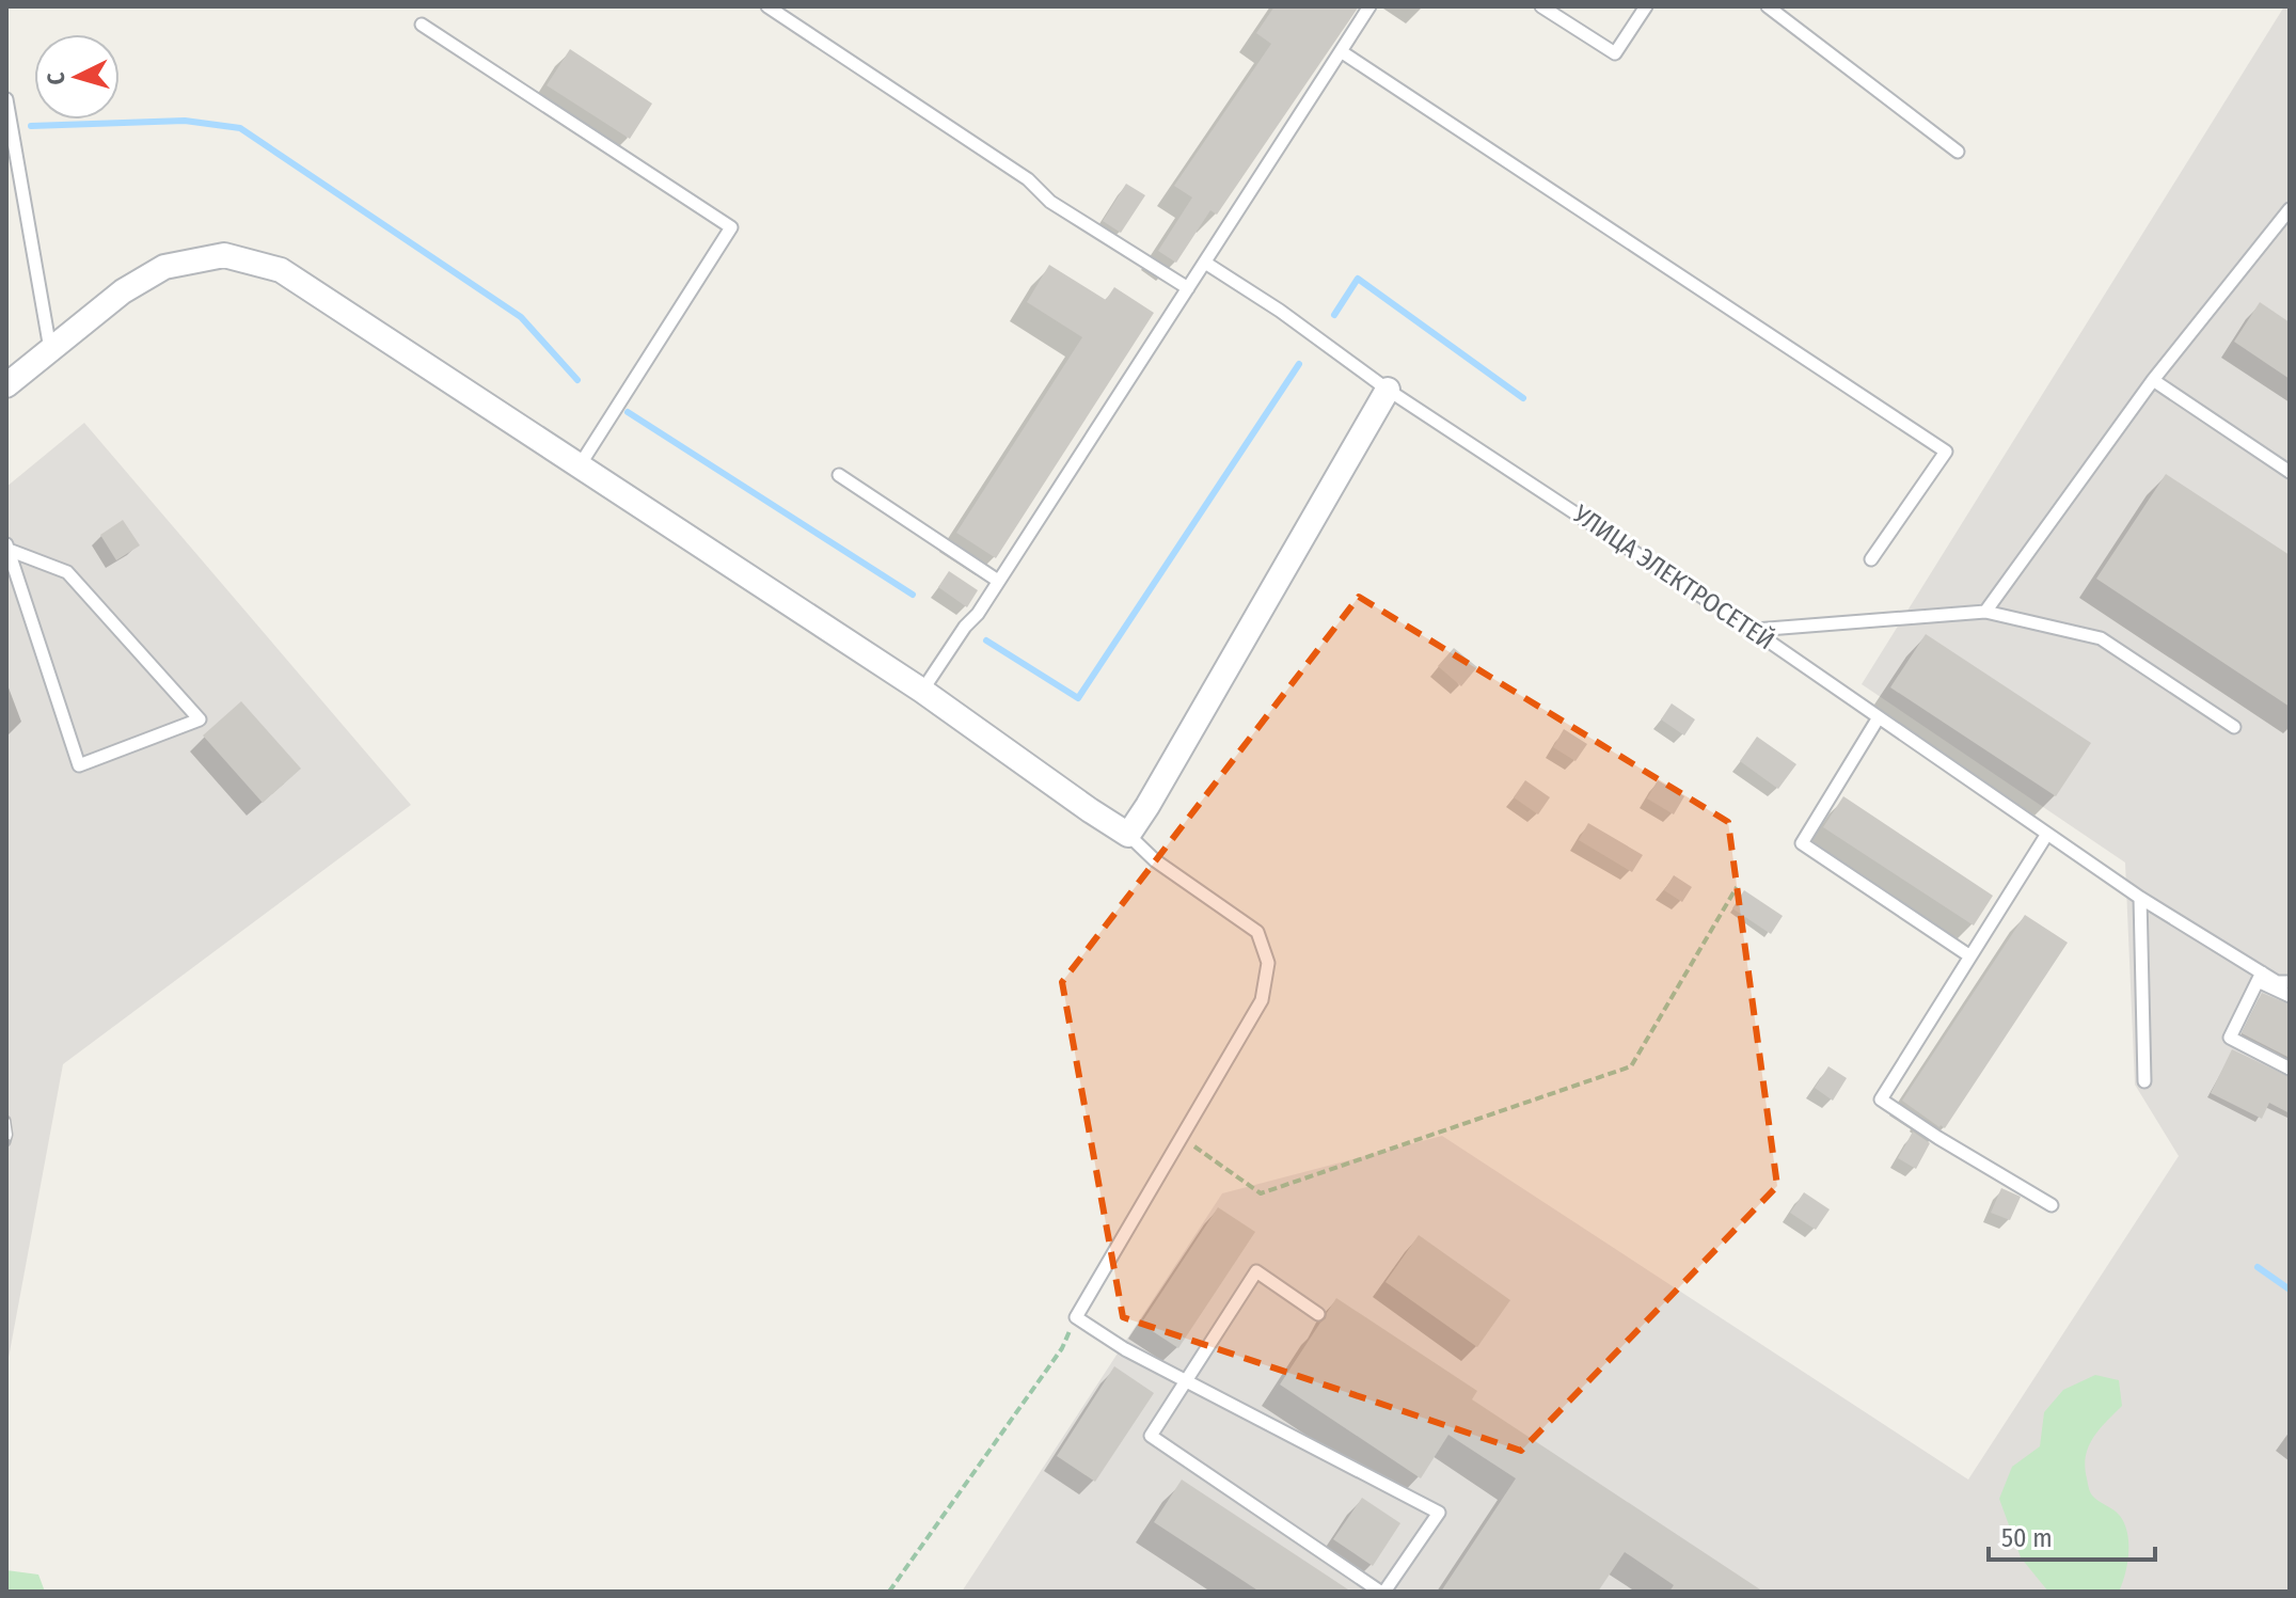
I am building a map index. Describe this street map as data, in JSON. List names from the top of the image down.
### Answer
{
  "streets": {
    "lane": ["УЛИЦА ЭЛЕКТРОСЕТЕЙ"]
  },
  "scale_bar": "50 m",
  "north": "left"
}
